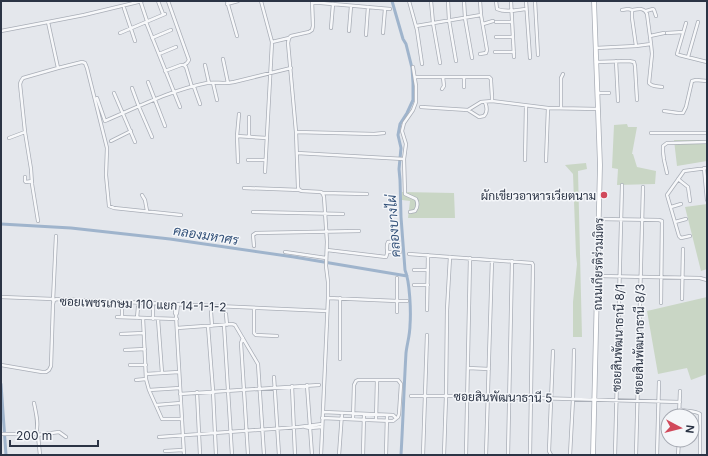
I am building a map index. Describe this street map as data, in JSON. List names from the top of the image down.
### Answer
{
  "streets": {
    "street": [
      "ถนนเกียรติร่วมมิตร",
      "ซอยเพชรเกษม 110 แยก 14-1-1-2",
      "ซอยสินพัฒนาธานี 8/1",
      "ซอยสินพัฒนาธานี 8/3",
      "ซอยสินพัฒนาธานี 5"
    ]
  },
  "crossings": [
    ["ถนนเกียรติร่วมมิตร", "ซอยสินพัฒนาธานี 5"],
    ["ซอยสินพัฒนาธานี 8/1", "ซอยสินพัฒนาธานี 5"],
    ["ซอยสินพัฒนาธานี 8/3", "ซอยสินพัฒนาธานี 5"]
  ],
  "water": ["คลองบางไผ่", "คลองมหาศร"],
  "places": ["ผักเขียวอาหารเวียตนาม"],
  "scale_bar": "200 m",
  "north": "right"
}
